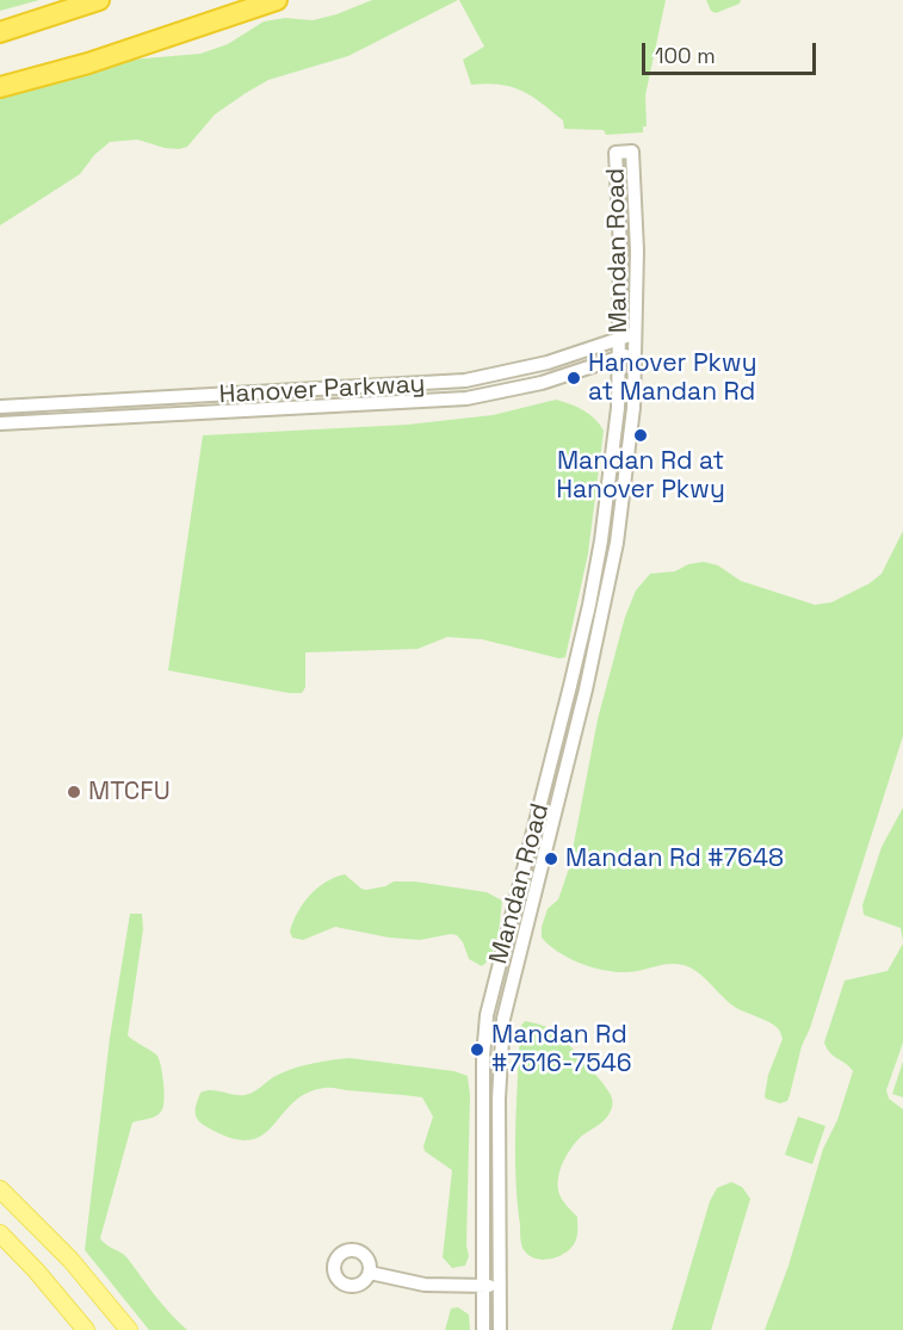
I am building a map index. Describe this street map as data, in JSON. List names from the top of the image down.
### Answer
{
  "streets": {
    "street": ["Mandan Road", "Hanover Parkway"]
  },
  "crossings": [
    ["Mandan Road", "Hanover Parkway"]
  ],
  "places": [
    "Hanover Pkwy at Mandan Rd",
    "Mandan Rd at Hanover Pkwy",
    "MTCFU",
    "Mandan Rd #7648",
    "Mandan Rd #7516-7546"
  ],
  "scale_bar": "100 m"
}
